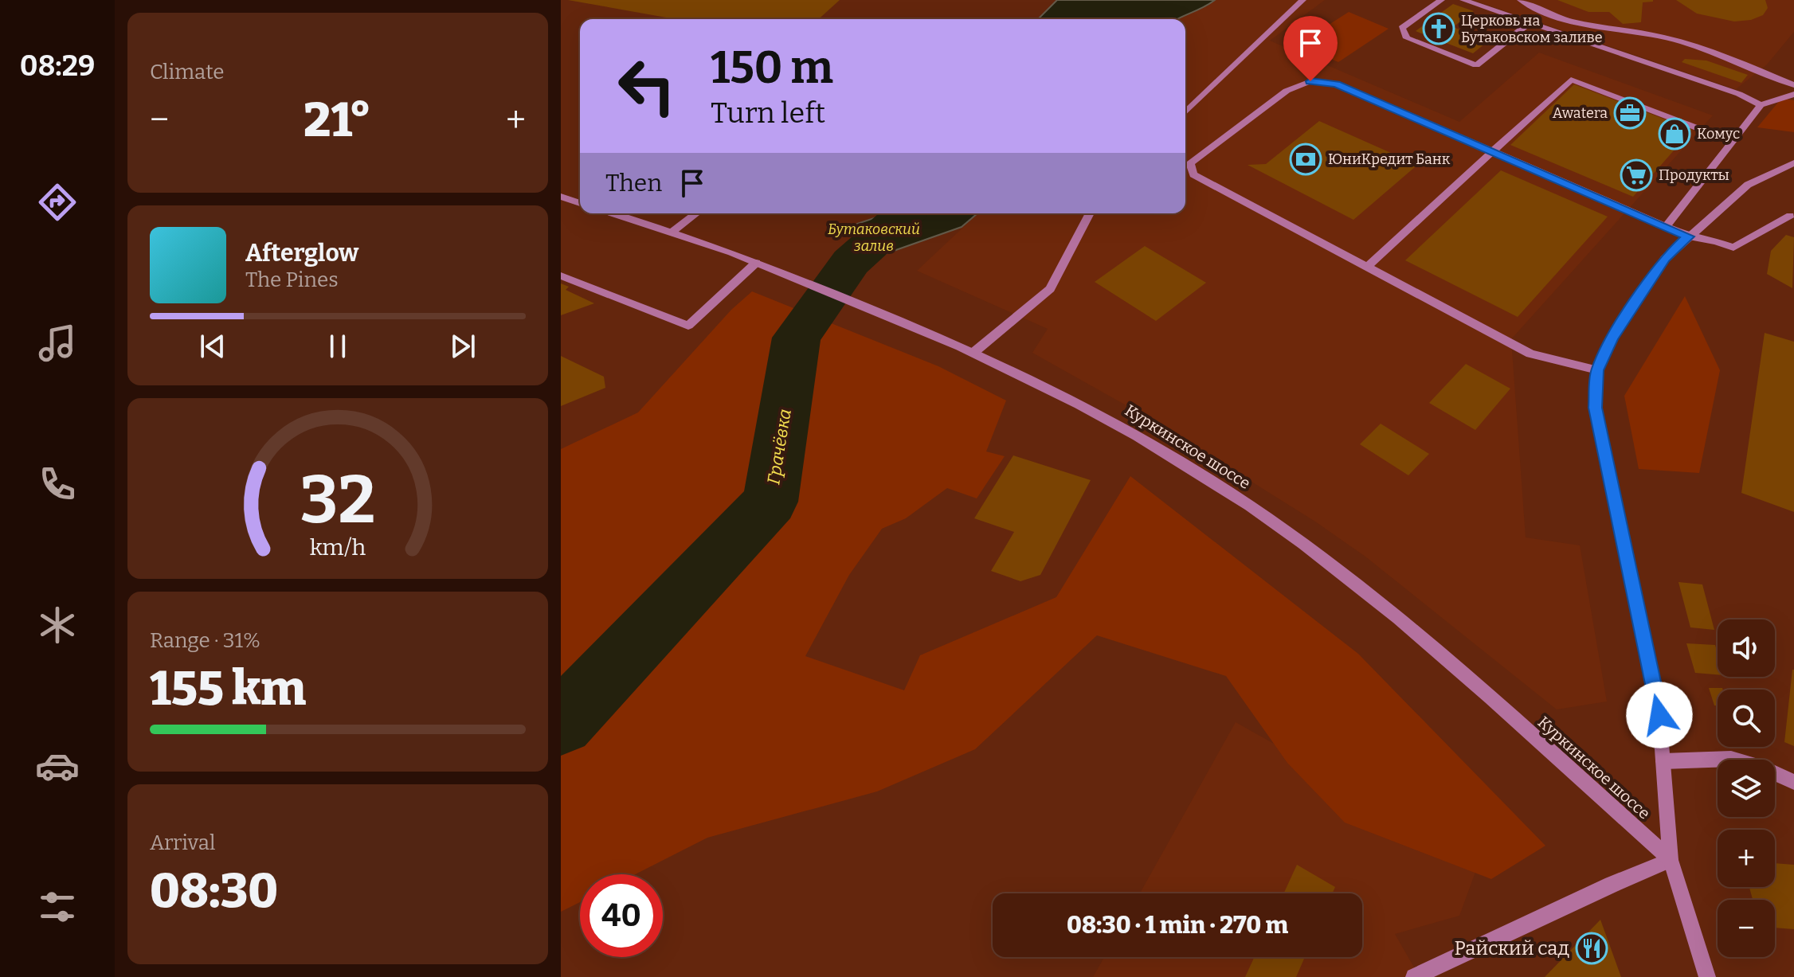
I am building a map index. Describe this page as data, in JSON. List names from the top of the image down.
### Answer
{
  "streets": {
    "street": ["Куркинское шоссе"]
  },
  "water": ["Бутаковский залив", "Грачёвка"],
  "places": {
    "church": ["Церковь на Бутаковском заливе"],
    "office": ["Awatera"],
    "shop": ["Комус"],
    "bank": ["ЮниКредит Банк"],
    "supermarket": ["Продукты"],
    "restaurant": ["Райский сад"]
  },
  "page": {
    "tabs": "08:29",
    "tile": [
      "Climate",
      ["Range · 31%", "155 km"],
      ["Arrival", "08:30"]
    ],
    "turn": ["150 m", "Turn left"],
    "heat": ["−", "21°", "+"],
    "then": "Then",
    "song": ["Afterglow", "The Pines"],
    "map_buttons": ["+", "−"],
    "limit": "40",
    "trip": "08:30 · 1 min · 270 m",
    "gauge": ["32", "km/h"]
  }
}
